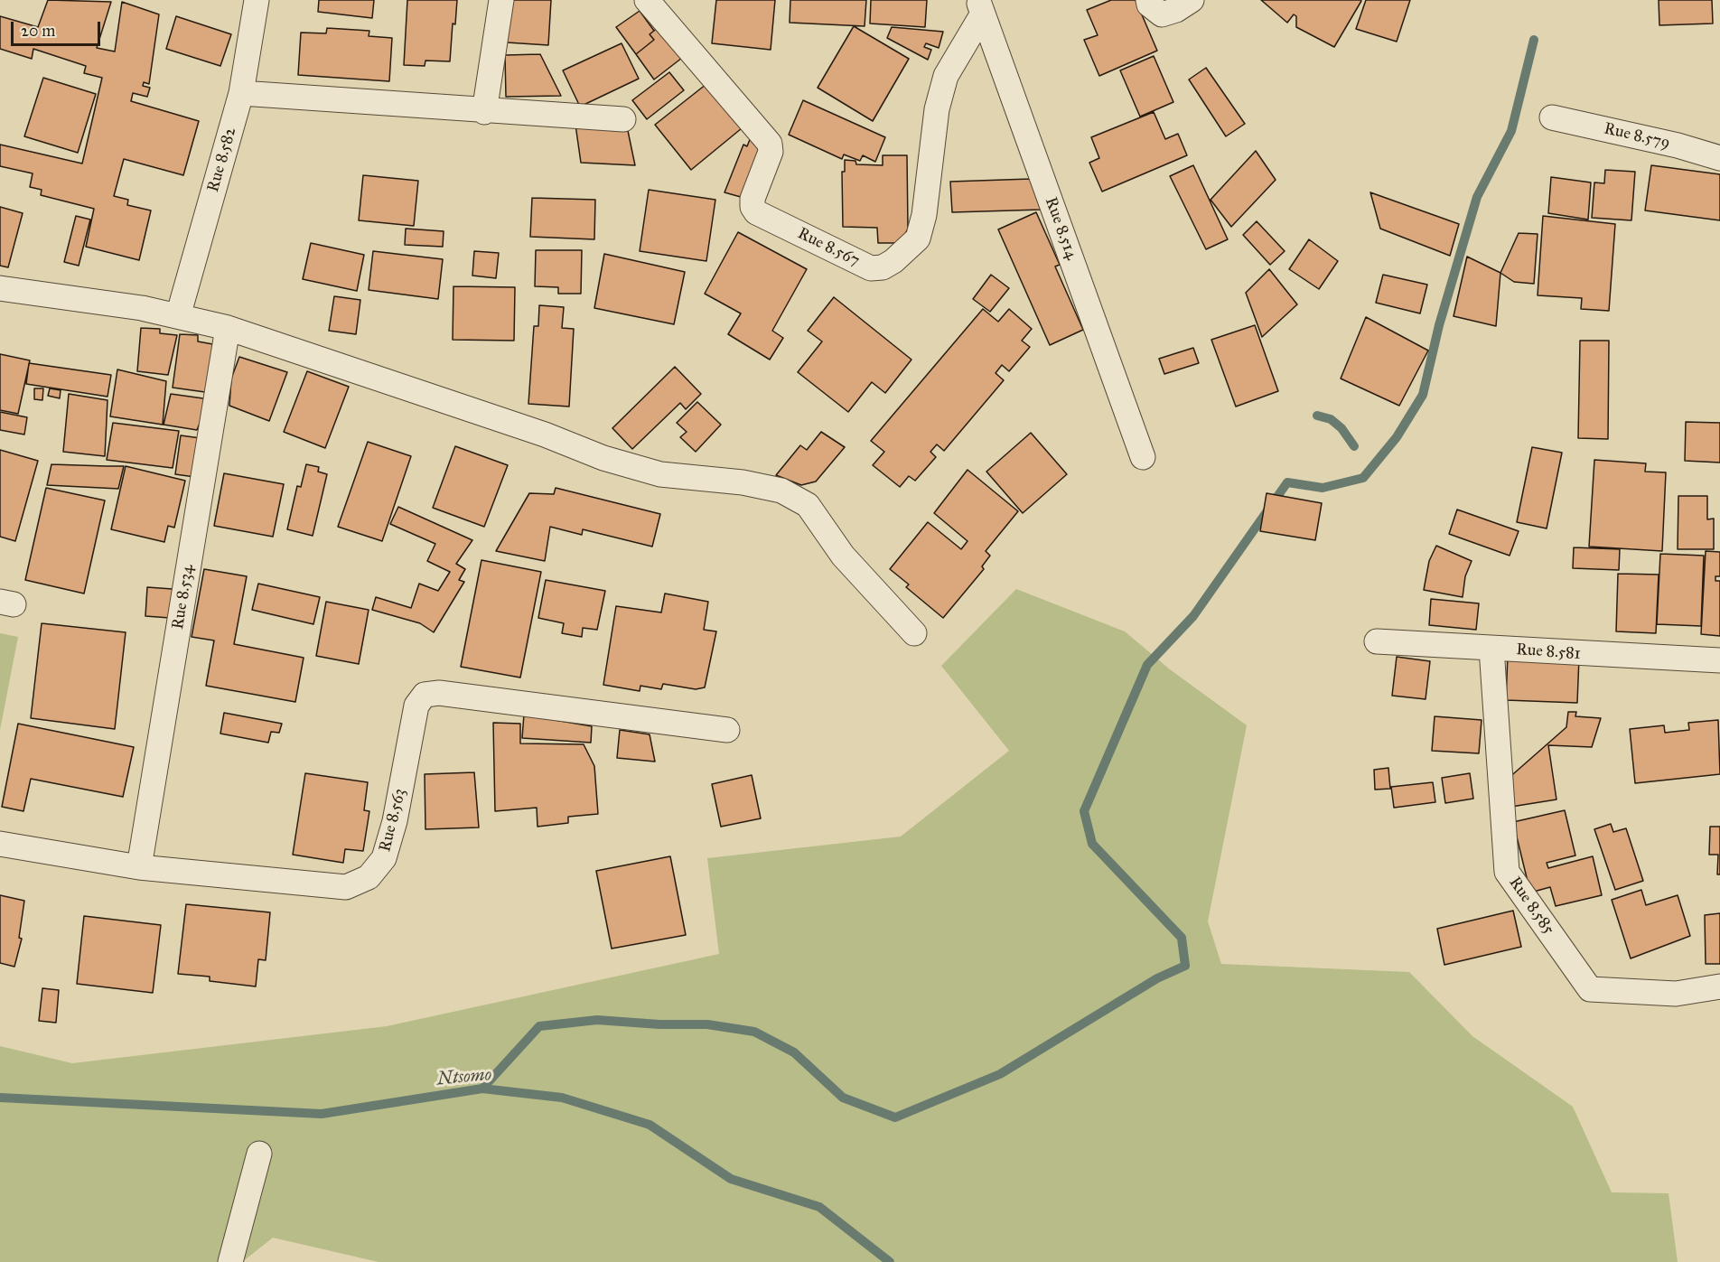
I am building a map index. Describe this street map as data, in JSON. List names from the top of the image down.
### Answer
{
  "streets": {
    "street": [
      "Rue 8.579",
      "Rue 8.582",
      "Rue 8.514",
      "Rue 8.567",
      "Rue 8.534",
      "Rue 8.581",
      "Rue 8.563",
      "Rue 8.585"
    ]
  },
  "crossings": [
    ["Rue 8.514", "Rue 8.567"],
    ["Rue 8.534", "Rue 8.563"],
    ["Rue 8.581", "Rue 8.585"]
  ],
  "water": ["Ntsomo"],
  "scale_bar": "20 m"
}
